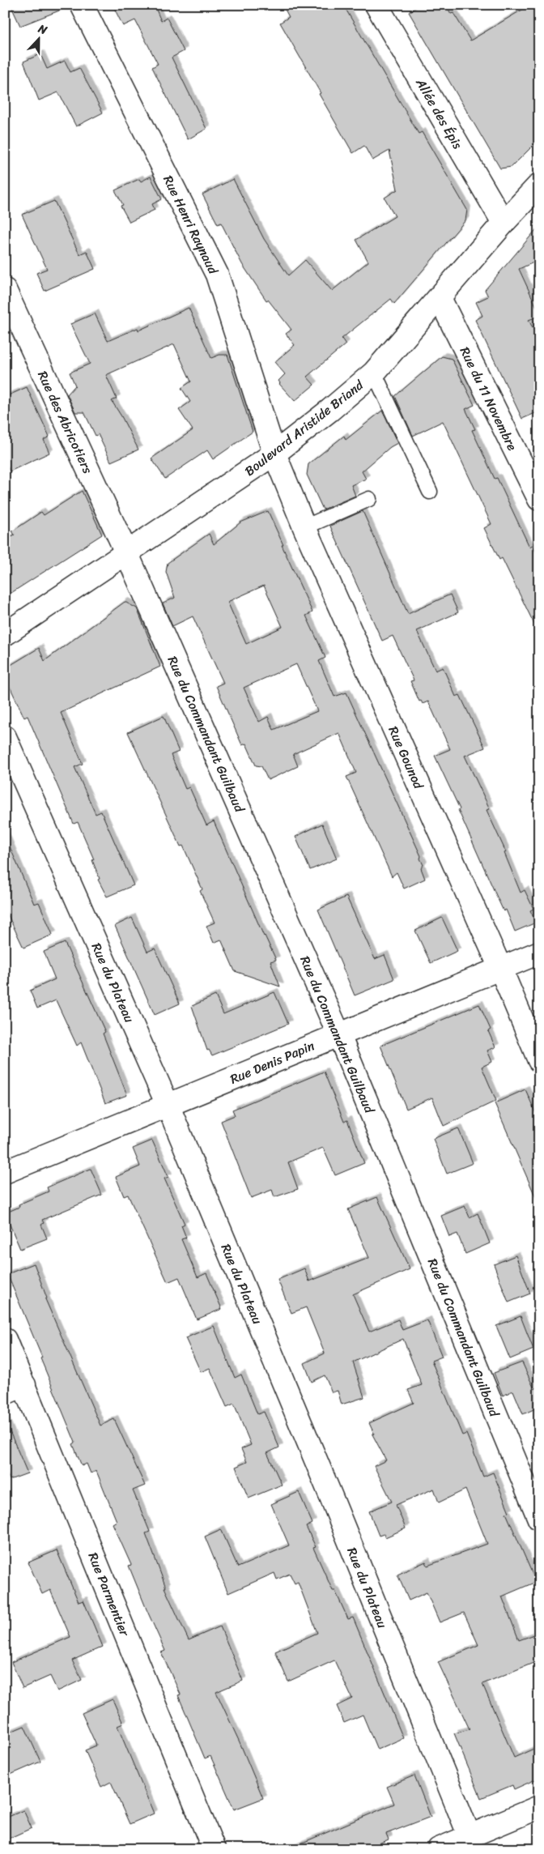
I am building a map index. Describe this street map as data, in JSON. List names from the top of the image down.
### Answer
{
  "streets": {
    "street": [
      "Allée des Épis",
      "Rue Henri Raynaud",
      "Rue du 11 Novembre",
      "Rue des Abricotiers",
      "Boulevard Aristide Briand",
      "Rue du Commandant Guilbaud",
      "Rue Gounod",
      "Rue du Plateau",
      "Rue Denis Papin",
      "Rue Parmentier"
    ]
  },
  "crossings": [
    ["Allée des Épis", "Boulevard Aristide Briand"],
    ["Rue Henri Raynaud", "Boulevard Aristide Briand"],
    ["Rue Henri Raynaud", "Rue Gounod"],
    ["Rue du 11 Novembre", "Boulevard Aristide Briand"],
    ["Rue des Abricotiers", "Boulevard Aristide Briand"],
    ["Rue des Abricotiers", "Rue du Commandant Guilbaud"],
    ["Boulevard Aristide Briand", "Rue du Commandant Guilbaud"],
    ["Boulevard Aristide Briand", "Rue Gounod"],
    ["Rue du Commandant Guilbaud", "Rue Denis Papin"],
    ["Rue Gounod", "Rue Denis Papin"],
    ["Rue du Plateau", "Rue Denis Papin"]
  ],
  "north": "top"
}
